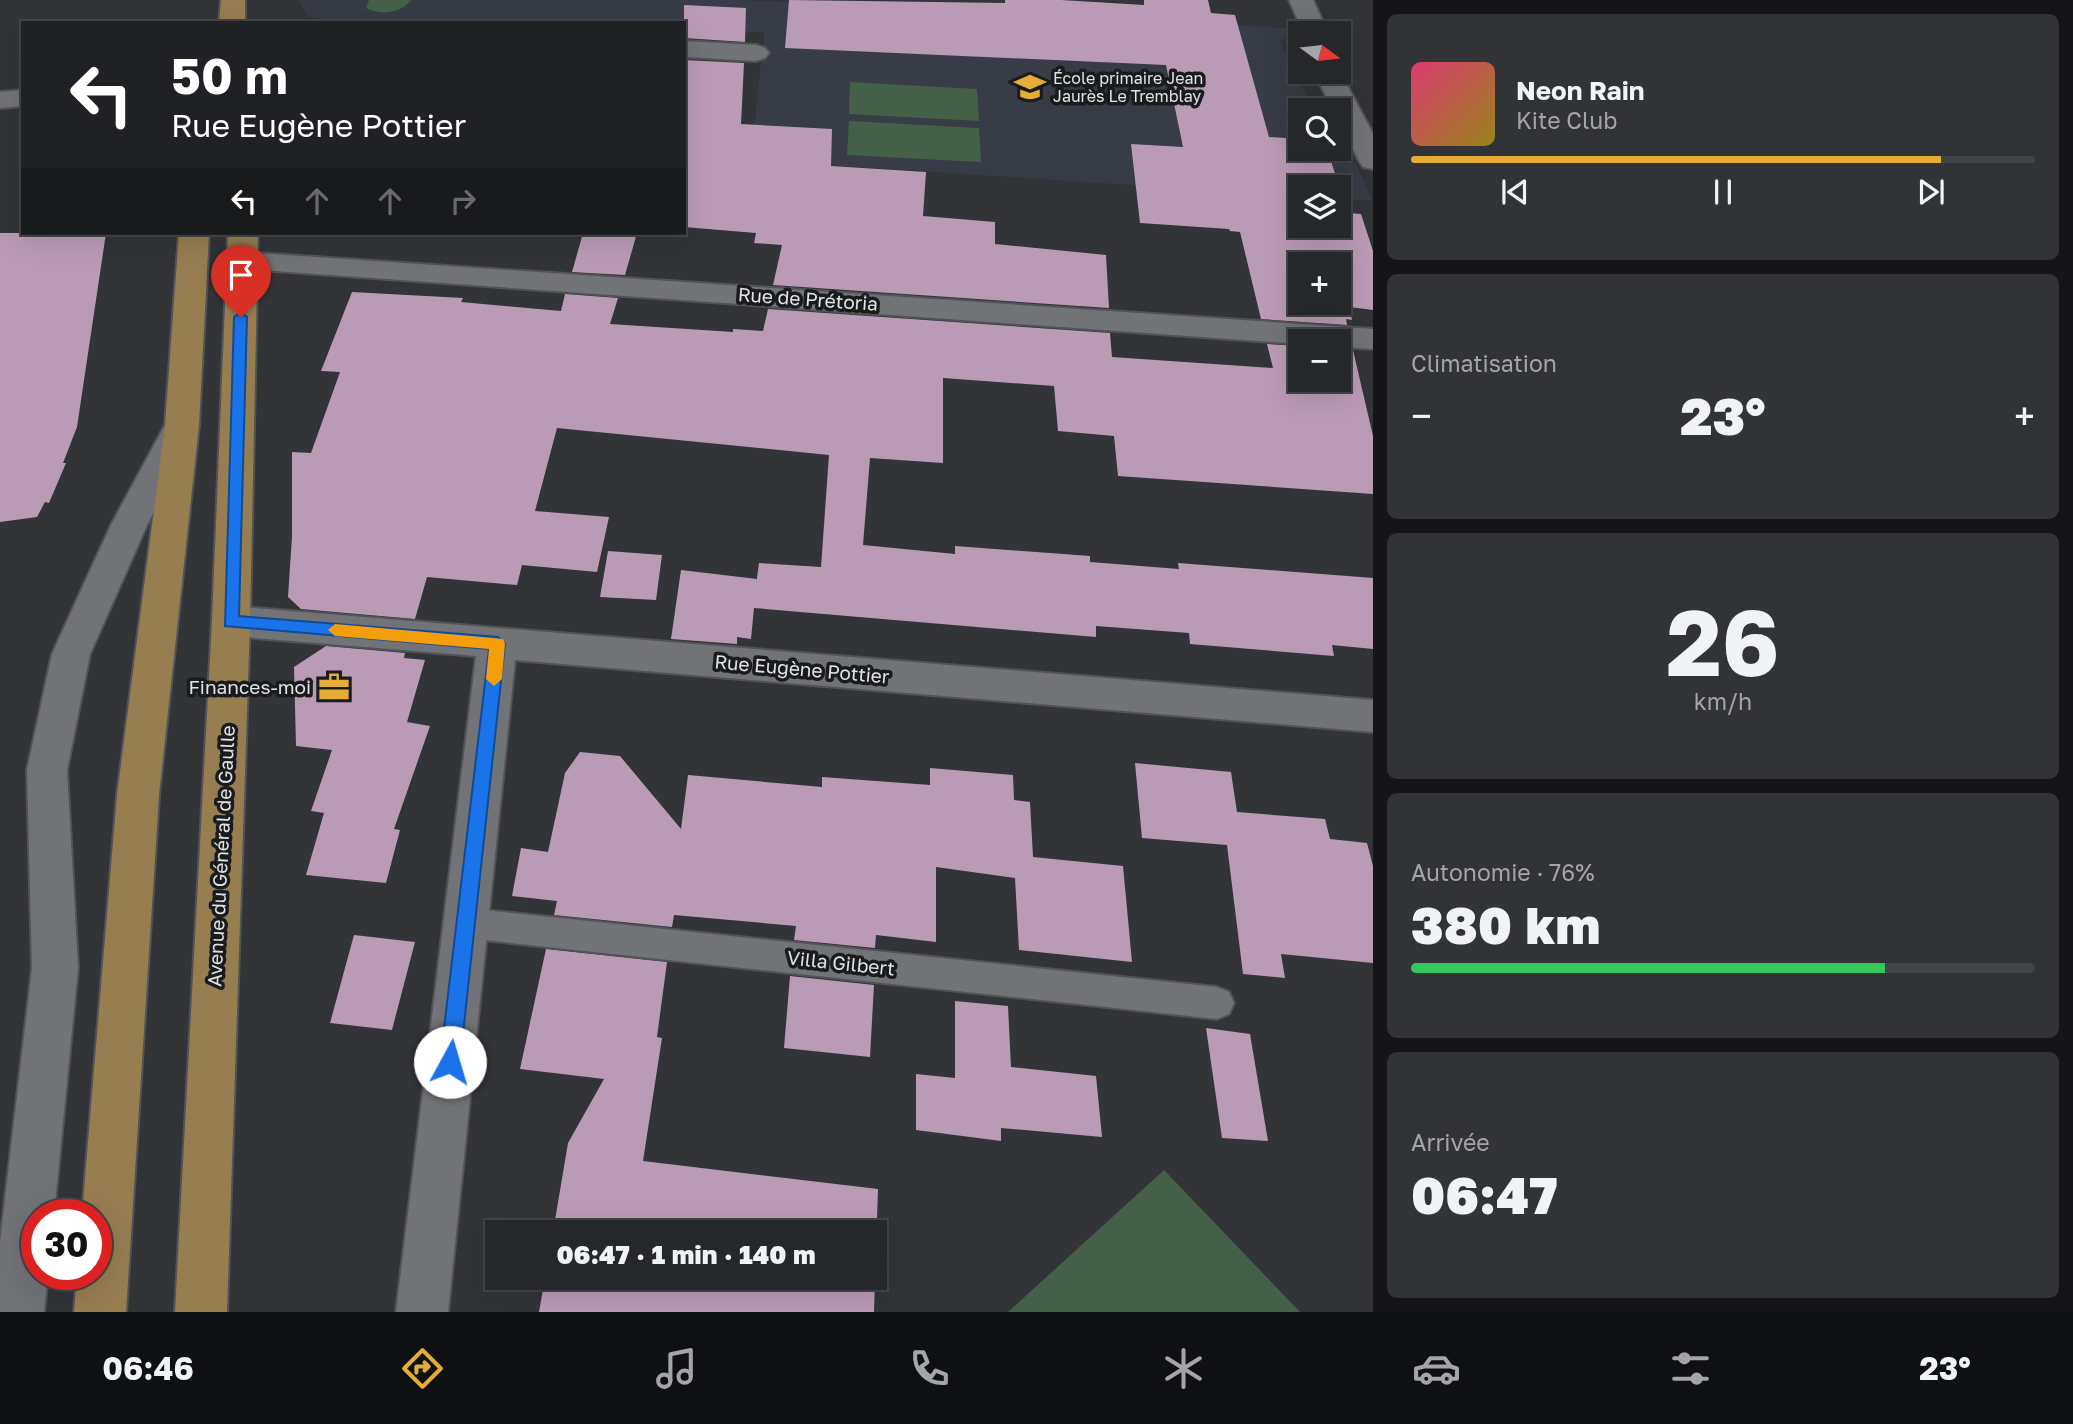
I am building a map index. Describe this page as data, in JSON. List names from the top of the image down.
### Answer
{
  "streets": {
    "main road": ["Avenue du Général de Gaulle"],
    "street": ["Rue de Prétoria", "Rue Eugène Pottier"],
    "lane": ["Villa Gilbert"]
  },
  "crossings": [
    ["Rue de Prétoria", "Avenue du Général de Gaulle"],
    ["Rue Eugène Pottier", "Avenue du Général de Gaulle"]
  ],
  "places": {
    "school or university": ["École primaire Jean Jaurès Le Tremblay"],
    "office": ["Finances-moi"]
  },
  "north": "right",
  "page": {
    "map_buttons": ["+", "−"],
    "turn": ["50 m", "Rue Eugène Pottier"],
    "song": ["Neon Rain", "Kite Club"],
    "tile": [
      "Climatisation",
      ["26", "km/h"],
      ["Autonomie · 76%", "380 km"],
      ["Arrivée", "06:47"]
    ],
    "heat": ["−", "23°", "+"],
    "limit": "30",
    "trip": "06:47 · 1 min · 140 m",
    "tabs": ["06:46", "23°"]
  }
}
